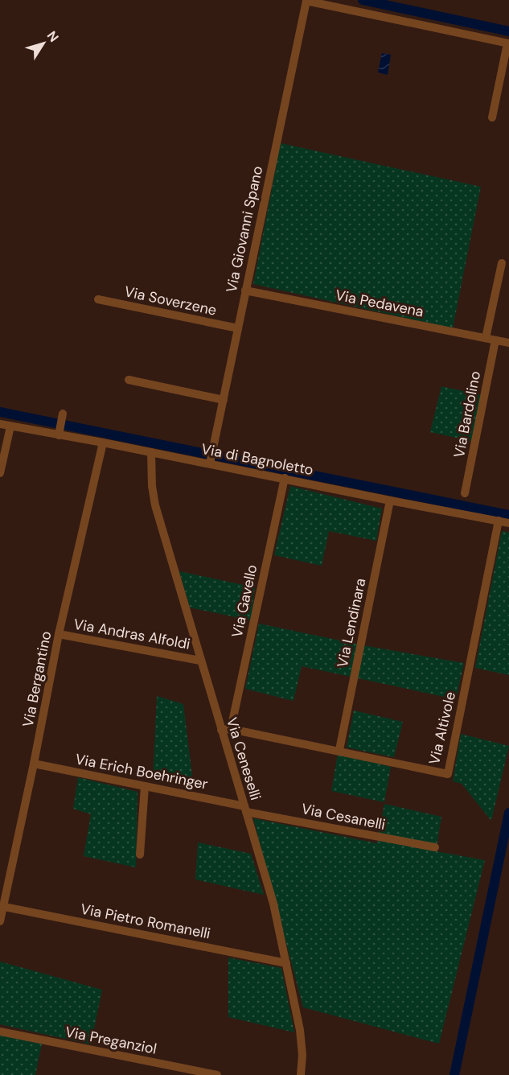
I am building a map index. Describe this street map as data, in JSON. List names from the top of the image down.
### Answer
{
  "streets": {
    "street": [
      "Via Giovanni Spano",
      "Via Soverzene",
      "Via Pedavena",
      "Via Bardolino",
      "Via di Bagnoletto",
      "Via Gavello",
      "Via Lendinara",
      "Via Andras Alfoldi",
      "Via Bergantino",
      "Via Altivole",
      "Via Ceneselli",
      "Via Erich Boehringer",
      "Via Cesanelli",
      "Via Pietro Romanelli",
      "Via Preganziol"
    ]
  },
  "crossings": [
    ["Via Giovanni Spano", "Via Soverzene"],
    ["Via Giovanni Spano", "Via Pedavena"],
    ["Via Giovanni Spano", "Via di Bagnoletto"],
    ["Via Pedavena", "Via Bardolino"],
    ["Via di Bagnoletto", "Via Gavello"],
    ["Via di Bagnoletto", "Via Lendinara"],
    ["Via di Bagnoletto", "Via Bergantino"],
    ["Via di Bagnoletto", "Via Altivole"],
    ["Via di Bagnoletto", "Via Ceneselli"],
    ["Via Gavello", "Via Altivole"],
    ["Via Lendinara", "Via Altivole"],
    ["Via Andras Alfoldi", "Via Bergantino"],
    ["Via Andras Alfoldi", "Via Ceneselli"],
    ["Via Bergantino", "Via Erich Boehringer"],
    ["Via Bergantino", "Via Pietro Romanelli"],
    ["Via Altivole", "Via Ceneselli"],
    ["Via Ceneselli", "Via Erich Boehringer"],
    ["Via Ceneselli", "Via Cesanelli"],
    ["Via Ceneselli", "Via Pietro Romanelli"],
    ["Via Erich Boehringer", "Via Cesanelli"]
  ],
  "north": "top right"
}
